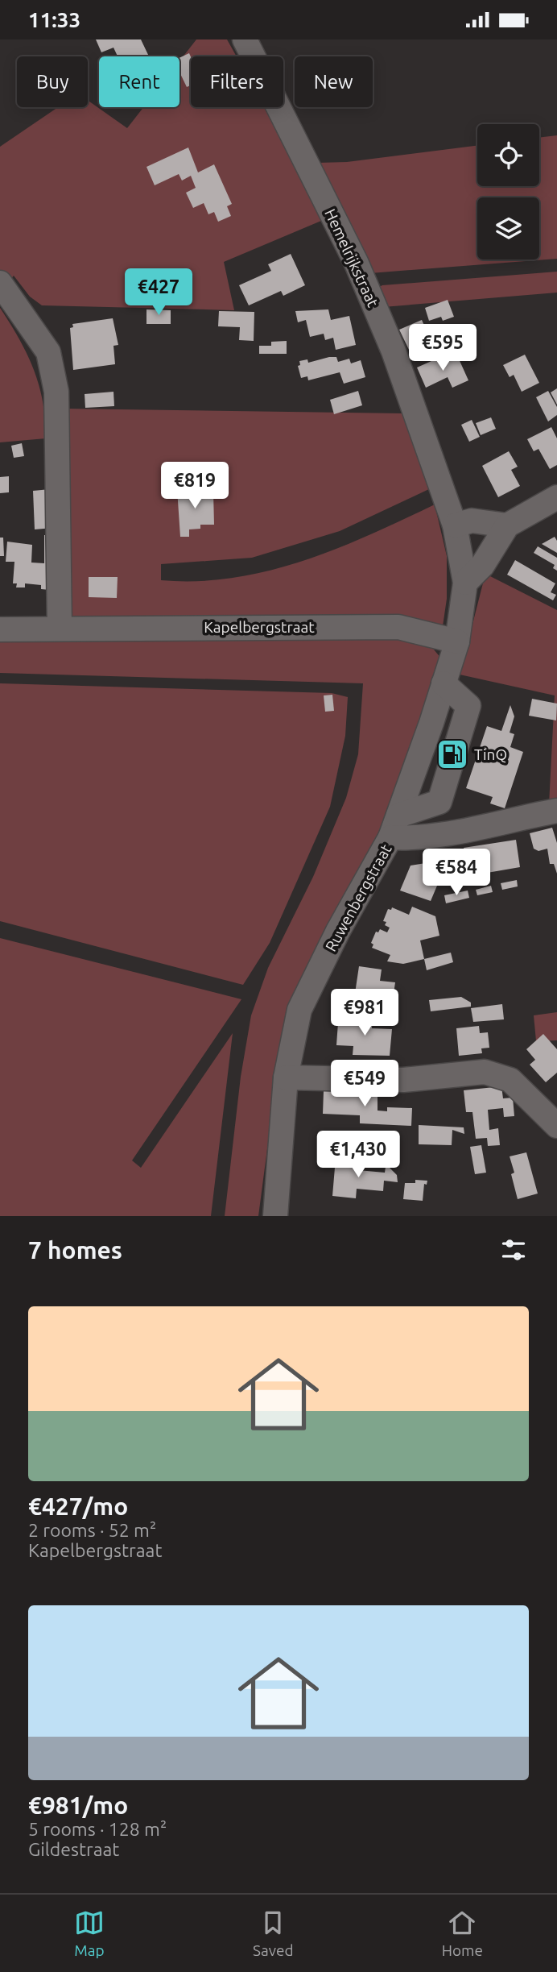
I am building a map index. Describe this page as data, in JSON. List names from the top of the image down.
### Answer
{
  "streets": {
    "street": ["Hemelrijkstraat", "Kapelbergstraat", "Ruwenbergstraat"]
  },
  "crossings": [
    ["Hemelrijkstraat", "Ruwenbergstraat"],
    ["Kapelbergstraat", "Ruwenbergstraat"]
  ],
  "places": {
    "fuel station": ["TinQ"]
  },
  "page": {
    "status": "11:33",
    "chip": [
      "Buy",
      "Rent",
      "Filters",
      "New"
    ],
    "price": [
      "€427",
      "€595",
      "€819",
      "€584",
      "€981",
      "€549",
      "€1,430"
    ],
    "heading": "7 homes",
    "list": [
      {
        "name": "€427/mo",
        "note": "2 rooms · 52 m² · Kapelbergstraat"
      },
      {
        "name": "€981/mo",
        "note": "5 rooms · 128 m² · Gildestraat"
      }
    ],
    "tabs": ["Map", "Saved", "Home"]
  }
}
